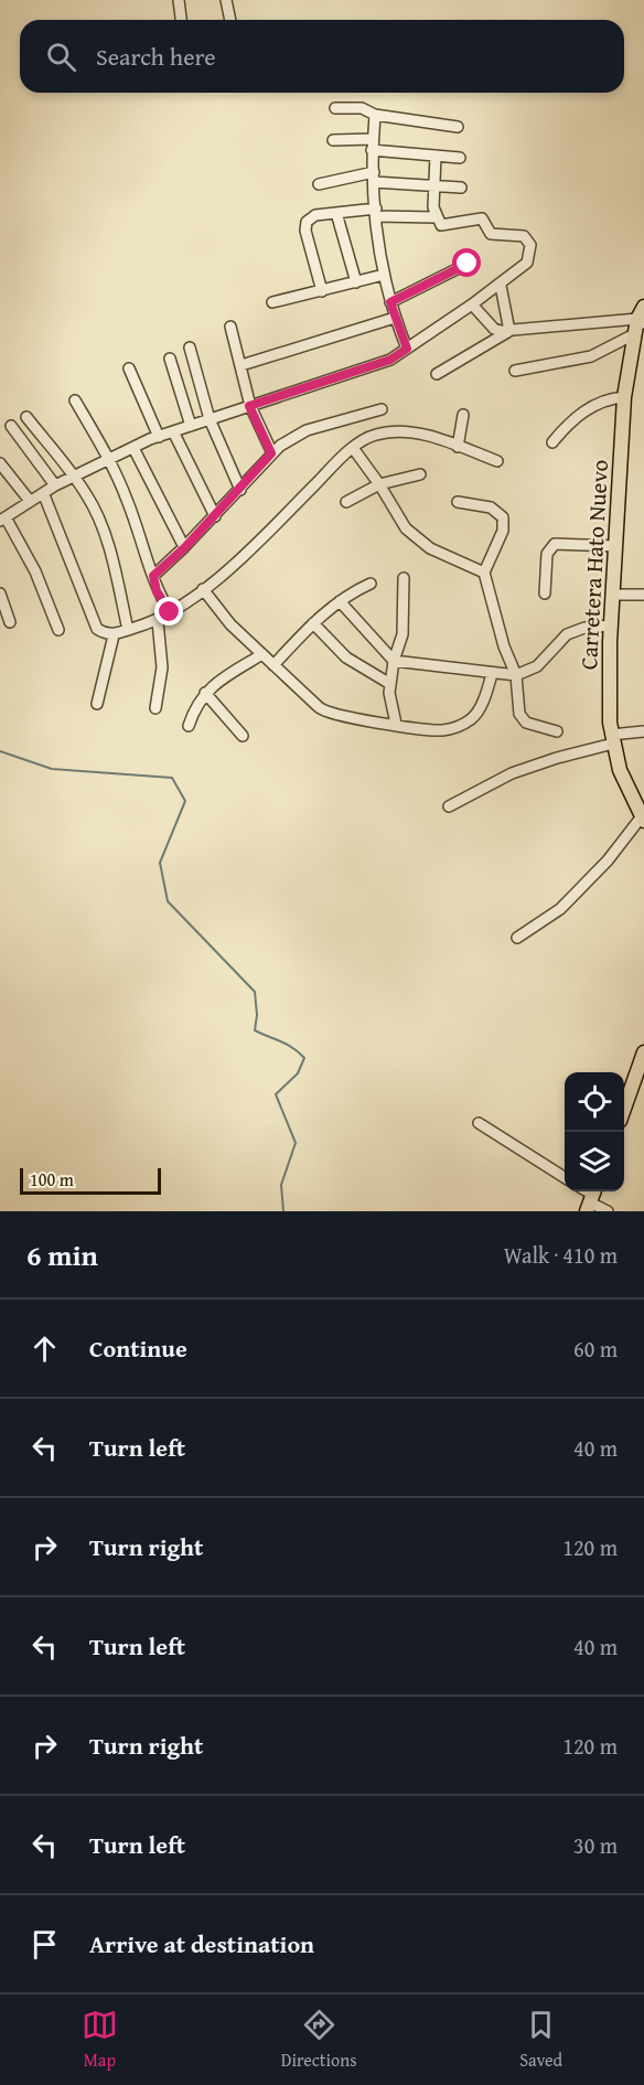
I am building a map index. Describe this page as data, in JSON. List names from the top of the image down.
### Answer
{
  "streets": {
    "main road": ["Carretera Hato Nuevo"]
  },
  "scale_bar": "100 m",
  "page": {
    "search": "Search here",
    "scale": "100 m",
    "heading": ["6 min", "Walk · 410 m"],
    "list": [
      ["Continue", "60 m"],
      ["Turn left", "40 m"],
      ["Turn right", "120 m"],
      ["Turn left", "40 m"],
      ["Turn right", "120 m"],
      ["Turn left", "30 m"],
      "Arrive at destination"
    ],
    "nav": ["Map", "Directions", "Saved"]
  }
}
